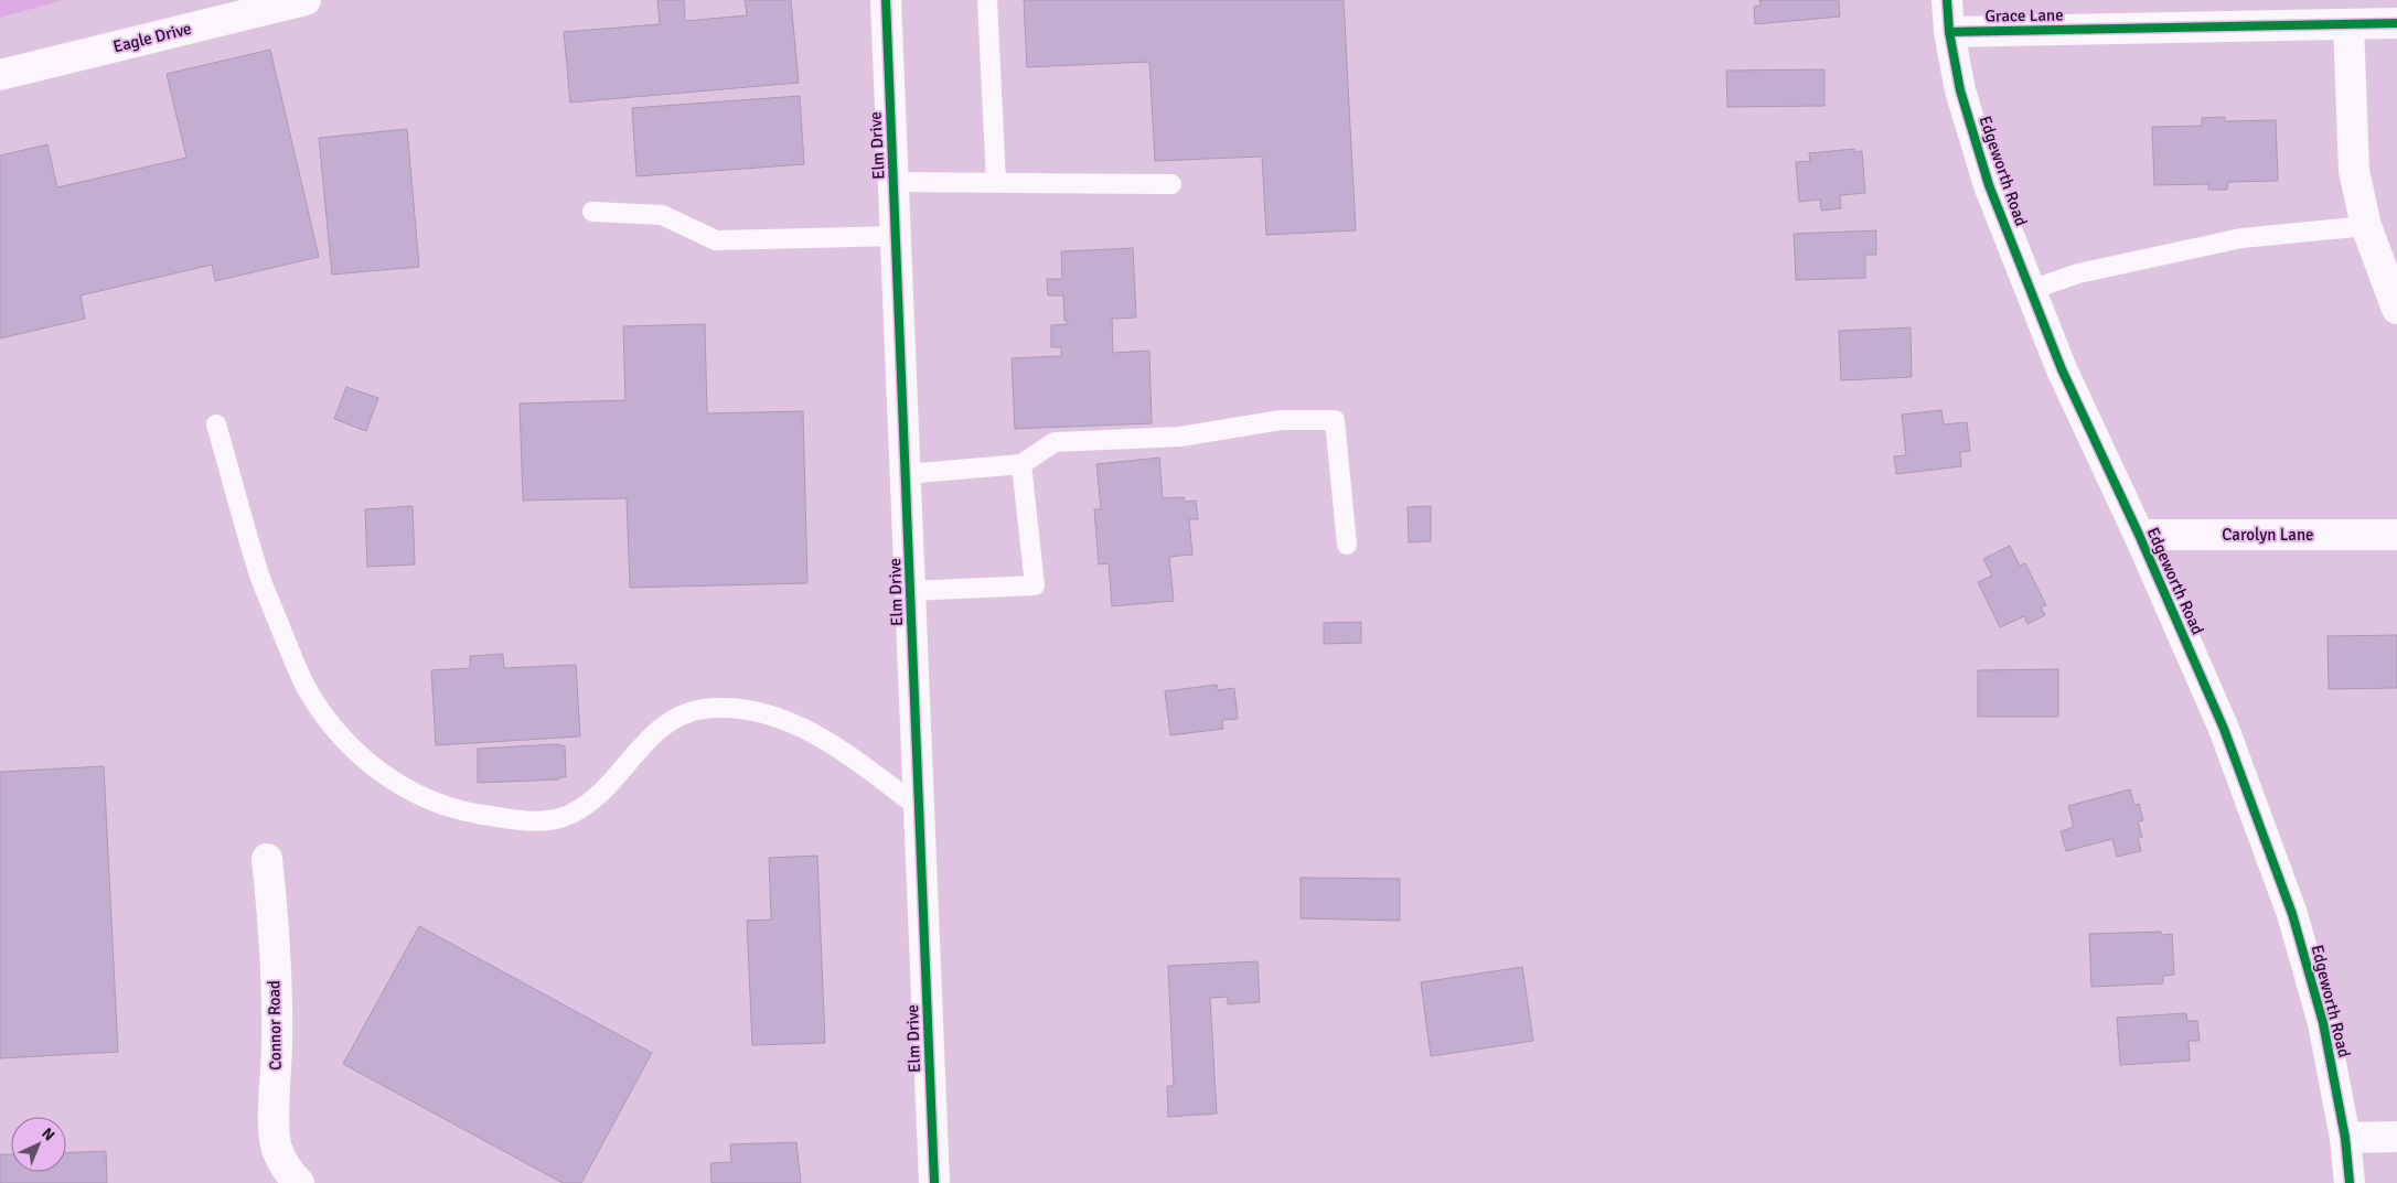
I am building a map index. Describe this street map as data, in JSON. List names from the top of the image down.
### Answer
{
  "streets": {
    "street": [
      "Grace Lane",
      "Eagle Drive",
      "Elm Drive",
      "Edgeworth Road",
      "Carolyn Lane",
      "Connor Road"
    ]
  },
  "crossings": [
    ["Grace Lane", "Edgeworth Road"],
    ["Edgeworth Road", "Carolyn Lane"]
  ],
  "north": "top right"
}
